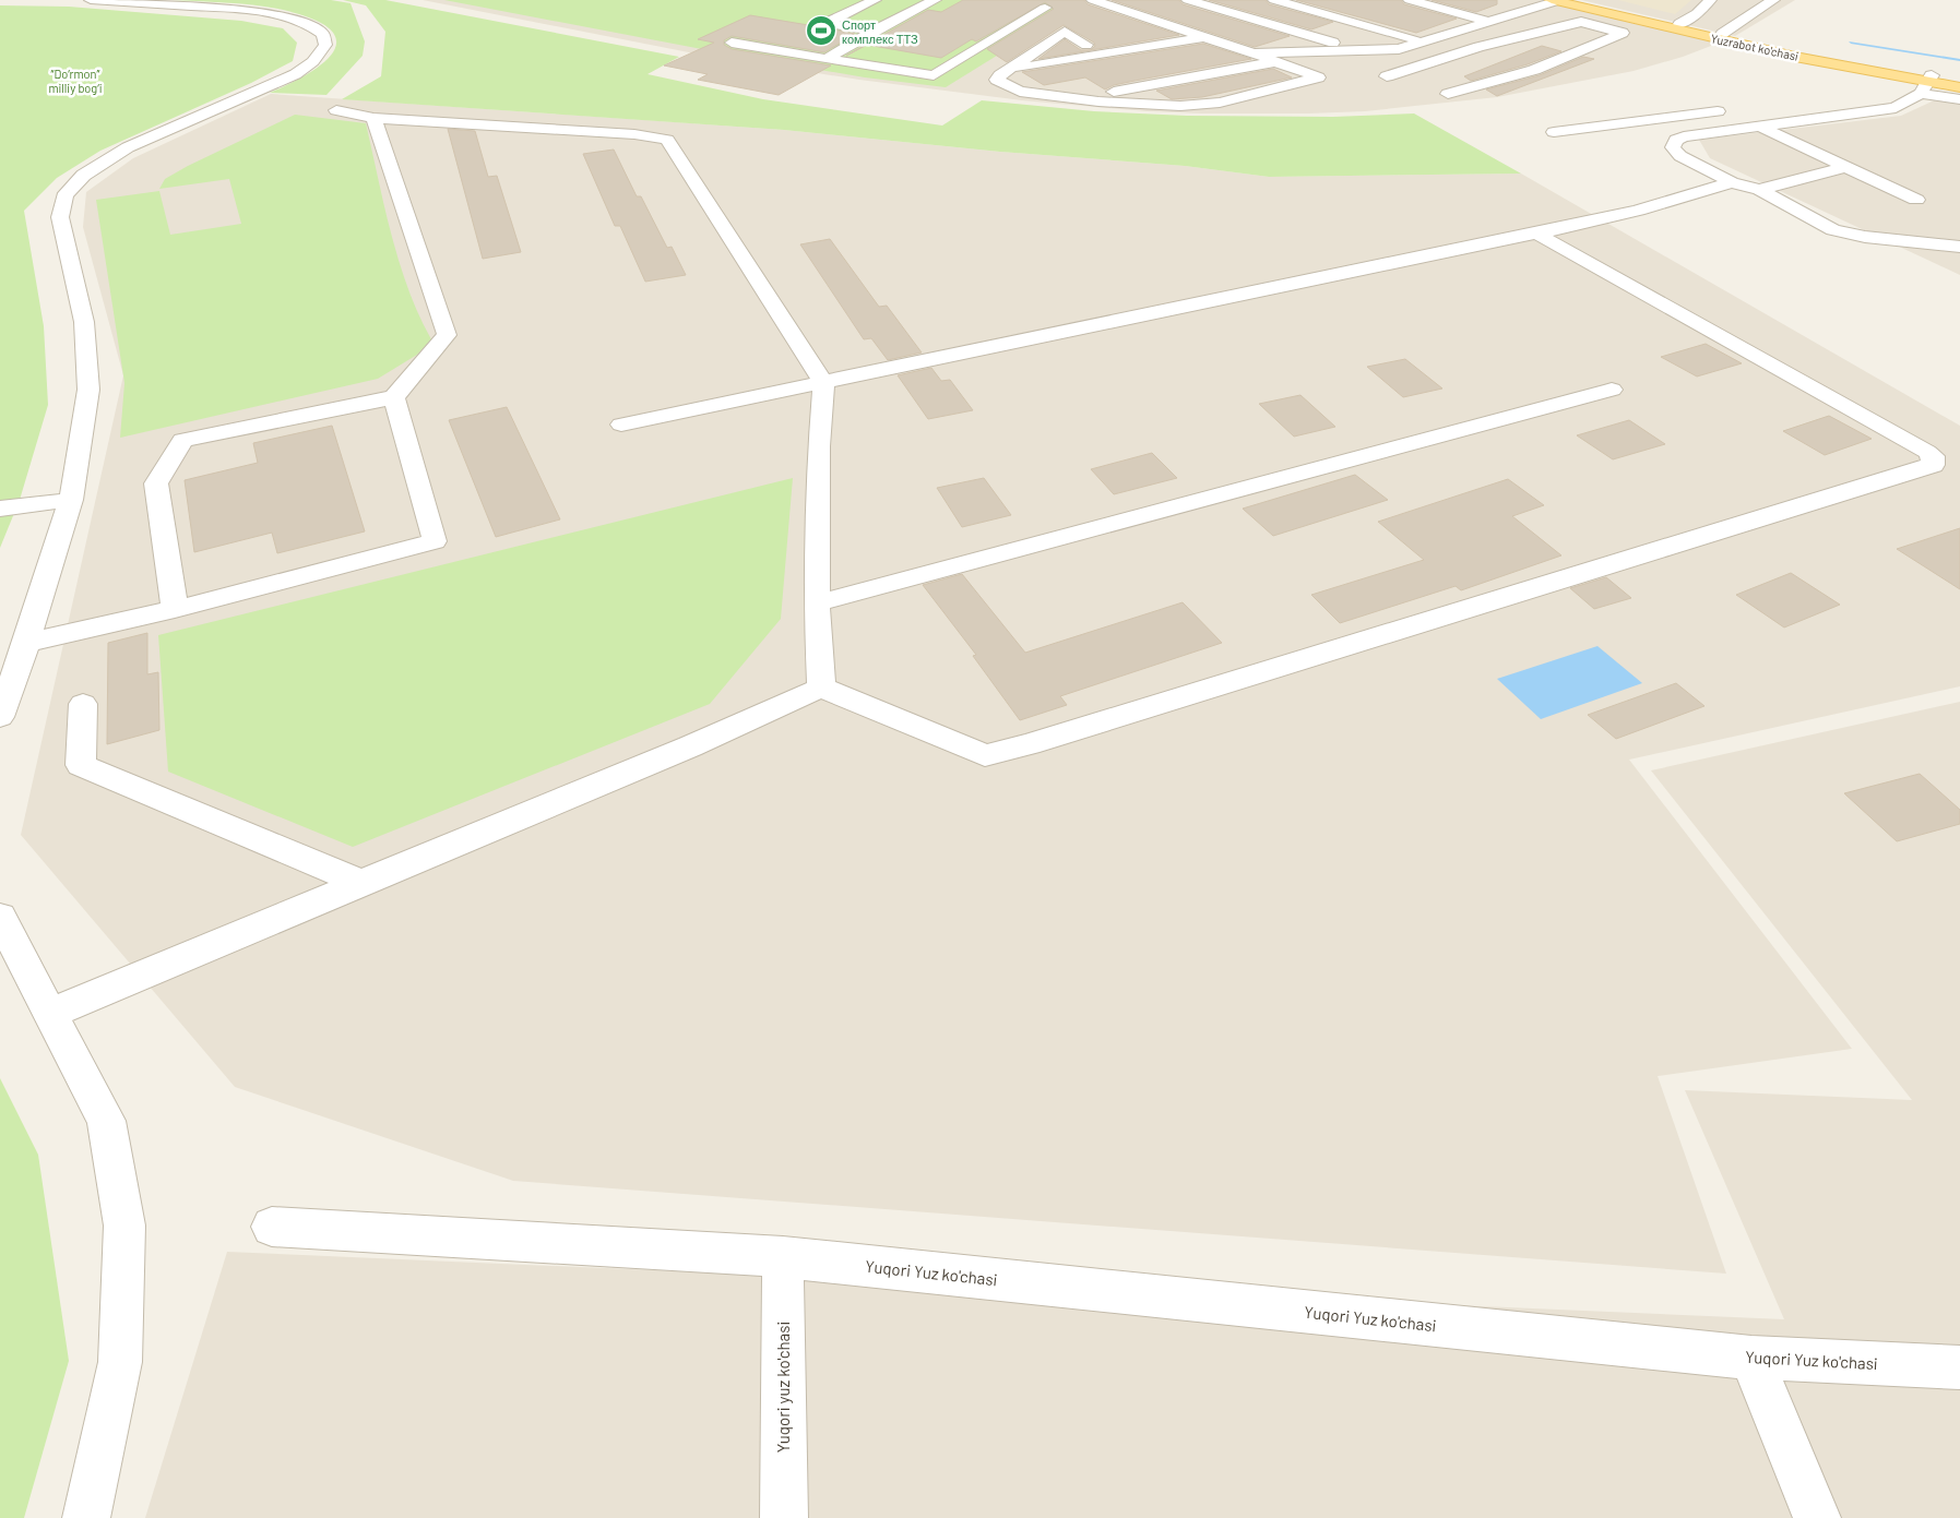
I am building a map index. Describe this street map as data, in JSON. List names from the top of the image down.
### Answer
{
  "streets": {
    "main road": ["Yuzrabot ko'chasi"],
    "street": ["Yuqori Yuz ko'chasi", "Yuqori yuz ko'chasi"]
  },
  "crossings": [
    ["Yuqori Yuz ko'chasi", "Yuqori yuz ko'chasi"]
  ],
  "parks": ["“Do‘rmon” milliy bog‘i"],
  "places": {
    "sports": ["Спорт комплекс ТТЗ"]
  }
}
